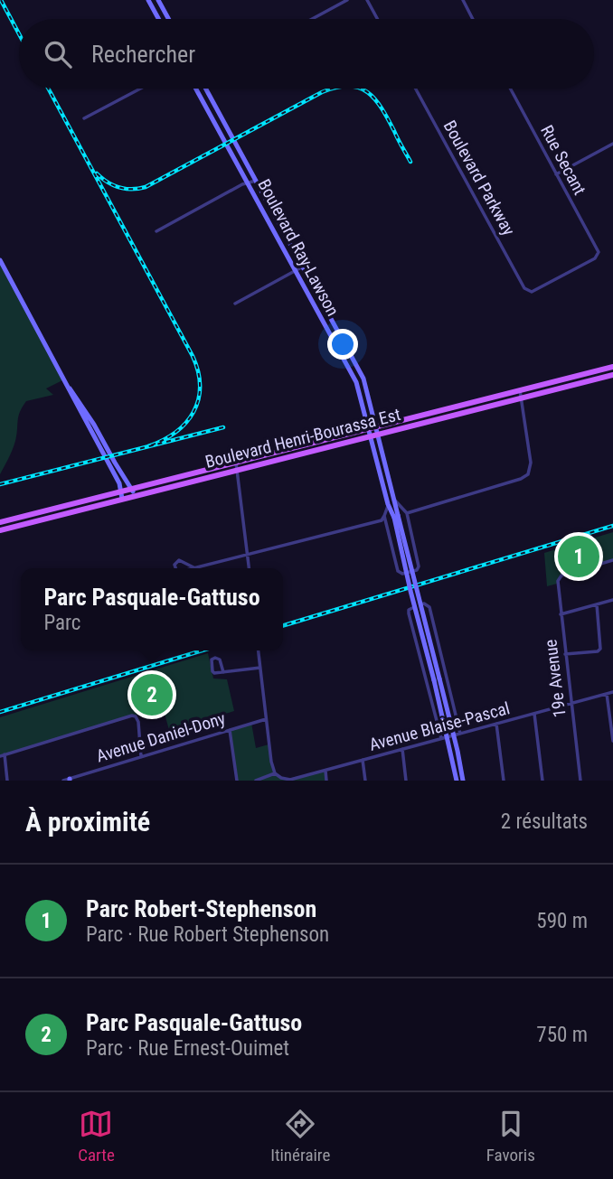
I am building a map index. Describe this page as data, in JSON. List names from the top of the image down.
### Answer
{
  "streets": {
    "main road": ["Boulevard Henri-Bourassa Est"],
    "street": [
      "Rue Secant",
      "Boulevard Parkway",
      "Boulevard Ray-Lawson",
      "19e Avenue",
      "Avenue Blaise-Pascal",
      "Avenue Daniel-Dony"
    ]
  },
  "crossings": [
    ["Rue Secant", "Boulevard Parkway"],
    ["Boulevard Ray-Lawson", "Boulevard Henri-Bourassa Est"],
    ["19e Avenue", "Avenue Blaise-Pascal"]
  ],
  "page": {
    "search": "Rechercher",
    "pins": ["1", "2"],
    "popup": ["Parc Pasquale-Gattuso", "Parc"],
    "heading": ["À proximité", "2 résultats"],
    "list": [
      {
        "mark": "1",
        "name": "Parc Robert-Stephenson",
        "note": "Parc · Rue Robert Stephenson",
        "value": "590 m"
      },
      {
        "mark": "2",
        "name": "Parc Pasquale-Gattuso",
        "note": "Parc · Rue Ernest-Ouimet",
        "value": "750 m"
      }
    ],
    "nav": ["Carte", "Itinéraire", "Favoris"]
  }
}
